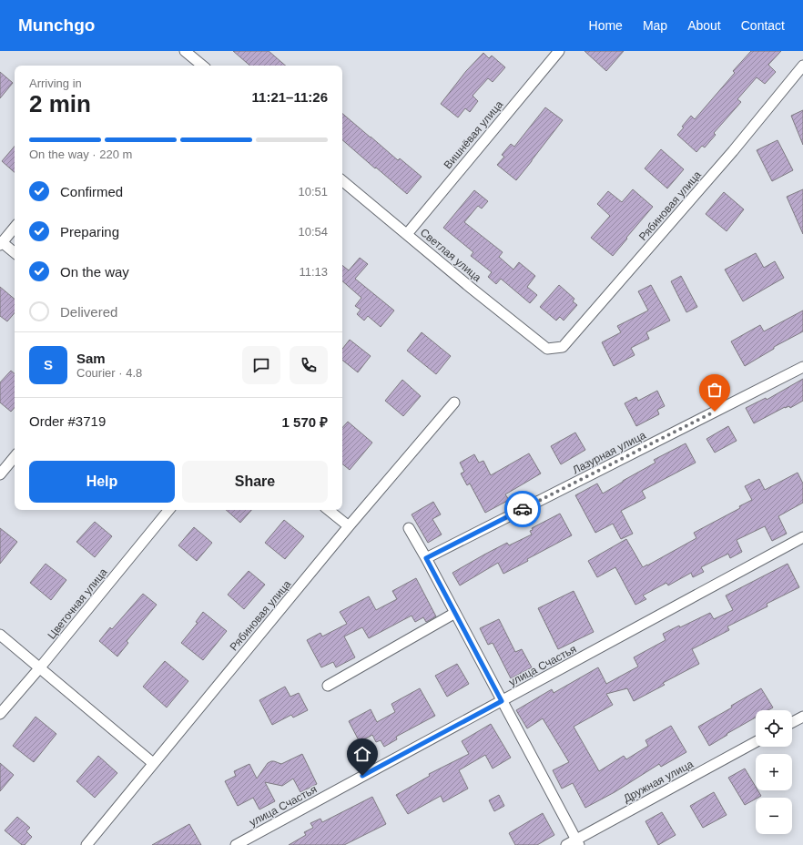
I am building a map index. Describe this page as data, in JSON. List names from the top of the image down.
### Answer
{
  "streets": {
    "street": [
      "Вишнёвая улица",
      "Рябиновая улица",
      "Светлая улица",
      "Лазурная улица",
      "Цветочная улица",
      "улица Счастья",
      "Дружная улица"
    ]
  },
  "crossings": [
    ["Вишнёвая улица", "Светлая улица"],
    ["Рябиновая улица", "Светлая улица"]
  ],
  "page": {
    "header": "Munchgo",
    "nav": [
      "Home",
      "Map",
      "About",
      "Contact"
    ],
    "heading": ["2 min", "Arriving in", "11:21–11:26"],
    "panel": [
      "Sam",
      "Courier · 4.8",
      "Order #3719",
      "1 570 ₽"
    ],
    "bar": "On the way · 220 m",
    "list": [
      ["Confirmed", "10:51"],
      ["Preparing", "10:54"],
      ["On the way", "11:13"],
      "Delivered"
    ],
    "round": "S",
    "buttons": ["Help", "Share"],
    "map_buttons": ["+", "−"]
  }
}
